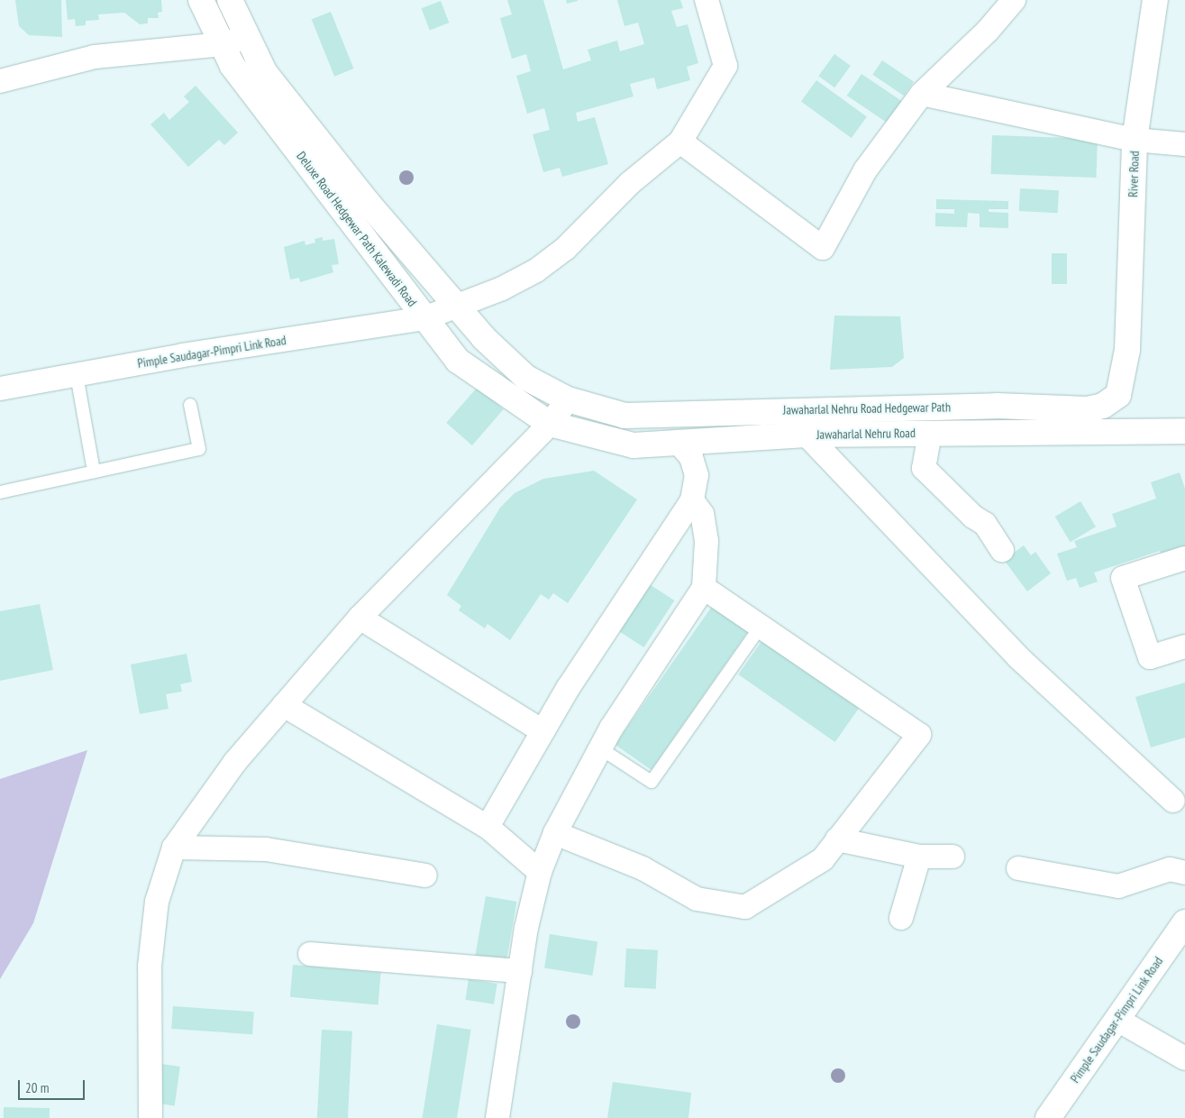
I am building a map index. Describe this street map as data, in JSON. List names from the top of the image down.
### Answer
{
  "streets": {
    "street": [
      "River Road",
      "Deluxe Road Hedgewar Path Kalewadi Road",
      "Pimple Saudagar-Pimpri Link Road",
      "Jawaharlal Nehru Road Hedgewar Path",
      "Jawaharlal Nehru Road"
    ]
  },
  "crossings": [
    ["River Road", "Jawaharlal Nehru Road Hedgewar Path"],
    ["Deluxe Road Hedgewar Path Kalewadi Road", "Pimple Saudagar-Pimpri Link Road"],
    ["Deluxe Road Hedgewar Path Kalewadi Road", "Jawaharlal Nehru Road Hedgewar Path"],
    ["Deluxe Road Hedgewar Path Kalewadi Road", "Jawaharlal Nehru Road"]
  ],
  "scale_bar": "20 m"
}
